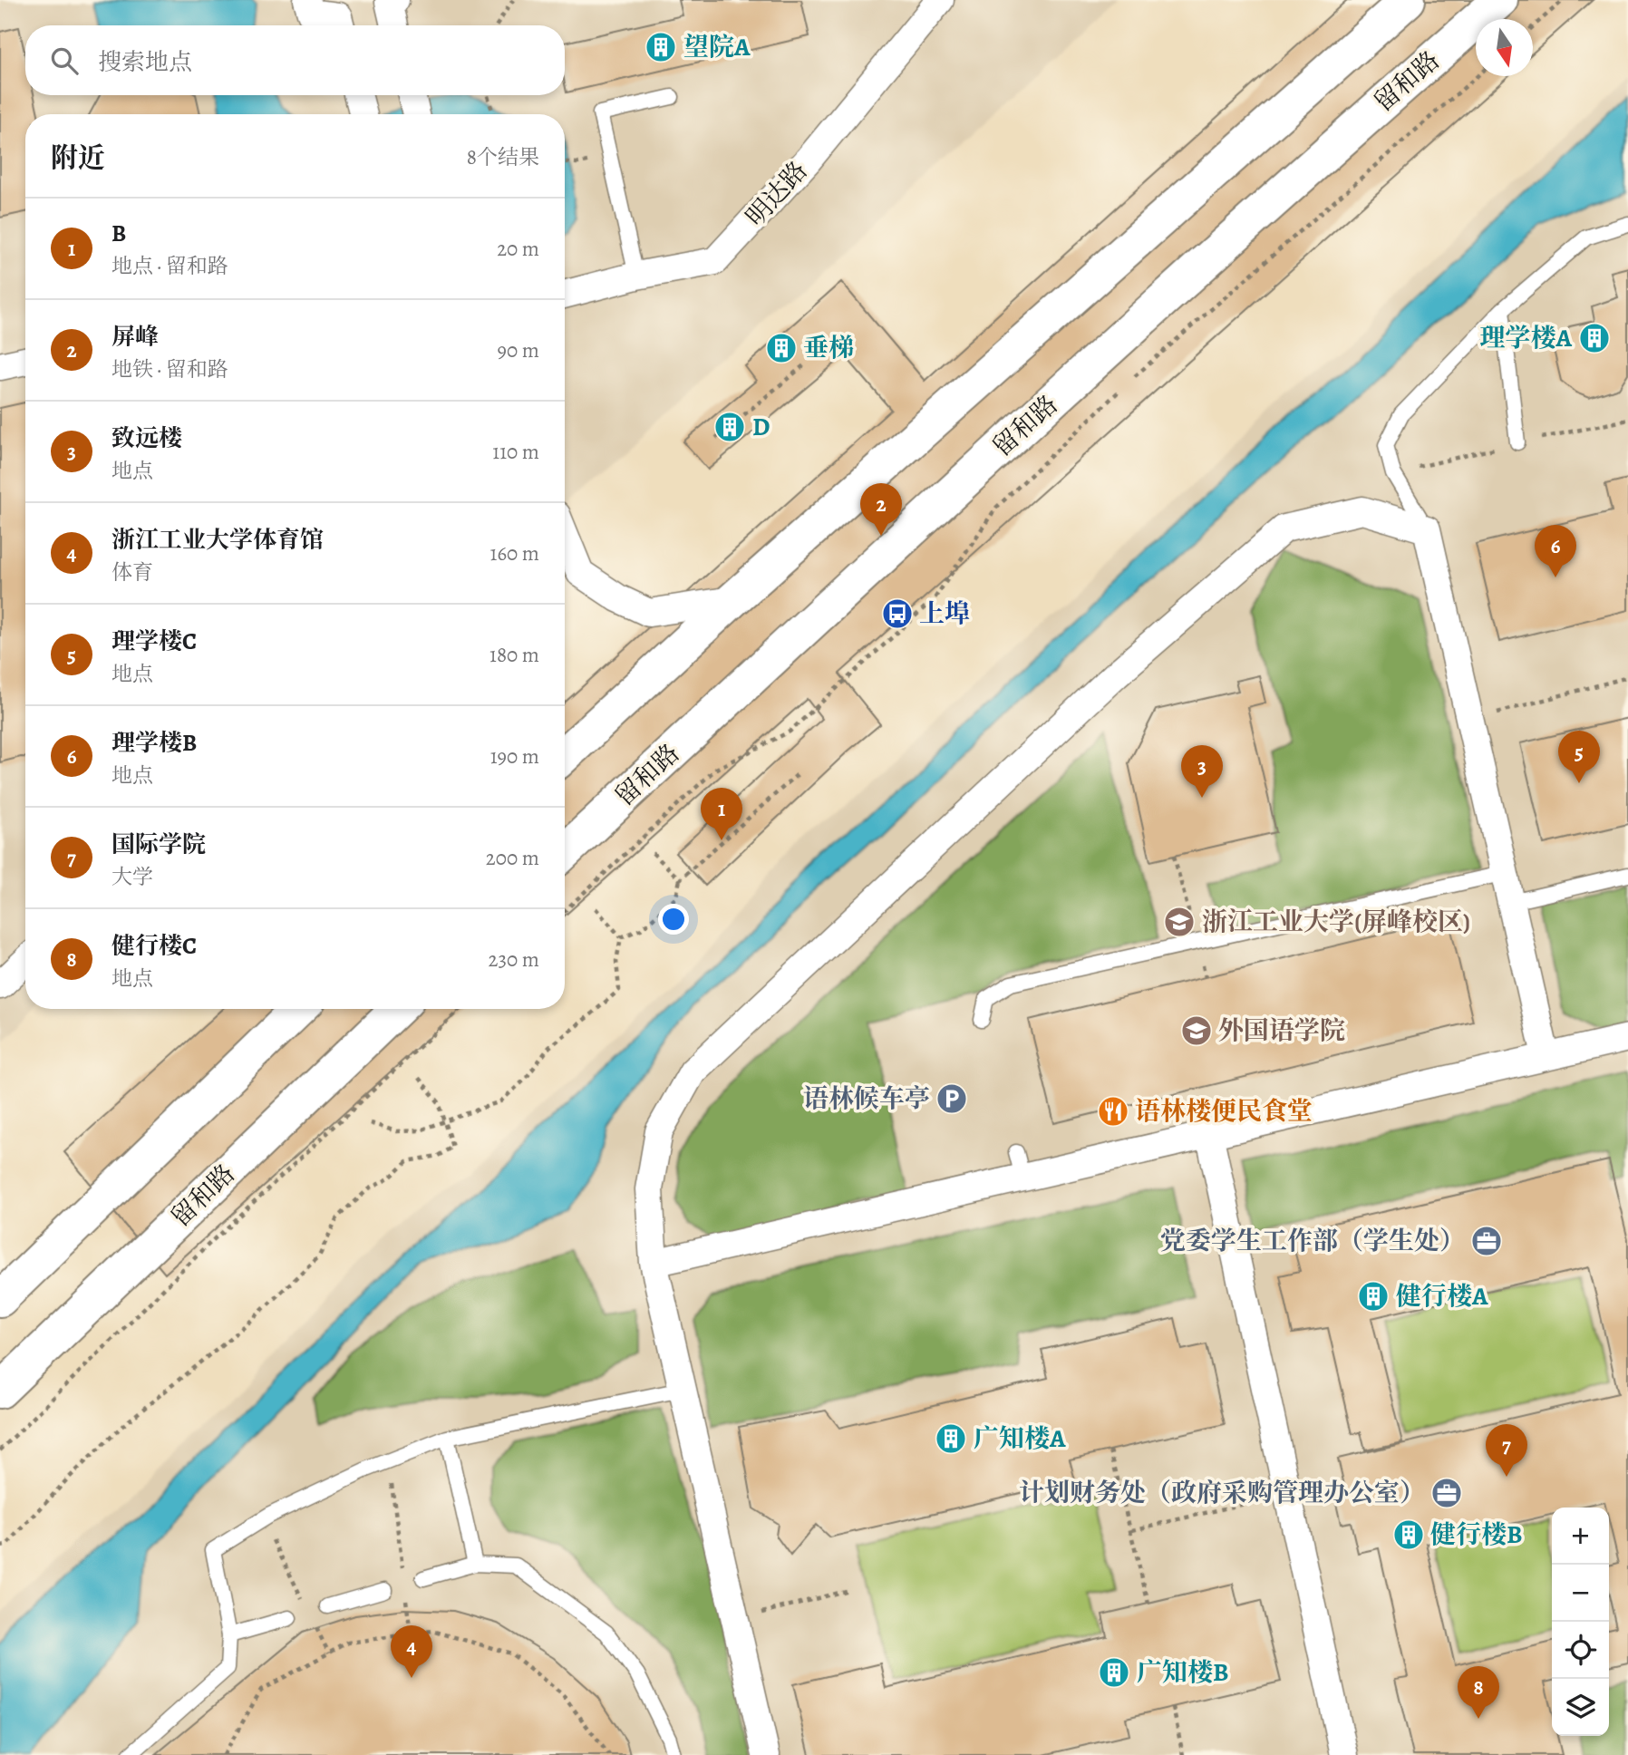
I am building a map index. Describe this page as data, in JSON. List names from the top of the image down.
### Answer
{
  "streets": {
    "main road": ["留和路"],
    "street": ["明达路"]
  },
  "places": {
    "building": [
      "望院A",
      "理学楼A",
      "垂梯",
      "D",
      "健行楼A",
      "广知楼A",
      "健行楼B",
      "广知楼B"
    ],
    "bus stop": ["上埠"],
    "school or university": ["浙江工业大学(屏峰校区)", "外国语学院"],
    "parking": ["语林候车亭"],
    "restaurant": ["语林楼便民食堂"],
    "office": ["党委学生工作部（学生处）", "计划财务处（政府采购管理办公室）"]
  },
  "north": "bottom",
  "page": {
    "search": "搜索地点",
    "heading": ["附近", "8个结果"],
    "list": [
      {
        "mark": "1",
        "name": "B",
        "note": "地点 · 留和路",
        "value": "20 m"
      },
      {
        "mark": "2",
        "name": "屏峰",
        "note": "地铁 · 留和路",
        "value": "90 m"
      },
      {
        "mark": "3",
        "name": "致远楼",
        "note": "地点",
        "value": "110 m"
      },
      {
        "mark": "4",
        "name": "浙江工业大学体育馆",
        "note": "体育",
        "value": "160 m"
      },
      {
        "mark": "5",
        "name": "理学楼C",
        "note": "地点",
        "value": "180 m"
      },
      {
        "mark": "6",
        "name": "理学楼B",
        "note": "地点",
        "value": "190 m"
      },
      {
        "mark": "7",
        "name": "国际学院",
        "note": "大学",
        "value": "200 m"
      },
      {
        "mark": "8",
        "name": "健行楼C",
        "note": "地点",
        "value": "230 m"
      }
    ],
    "pins": [
      "2",
      "6",
      "5",
      "3",
      "1",
      "7",
      "4",
      "8"
    ],
    "map_buttons": ["+", "−"]
  }
}
